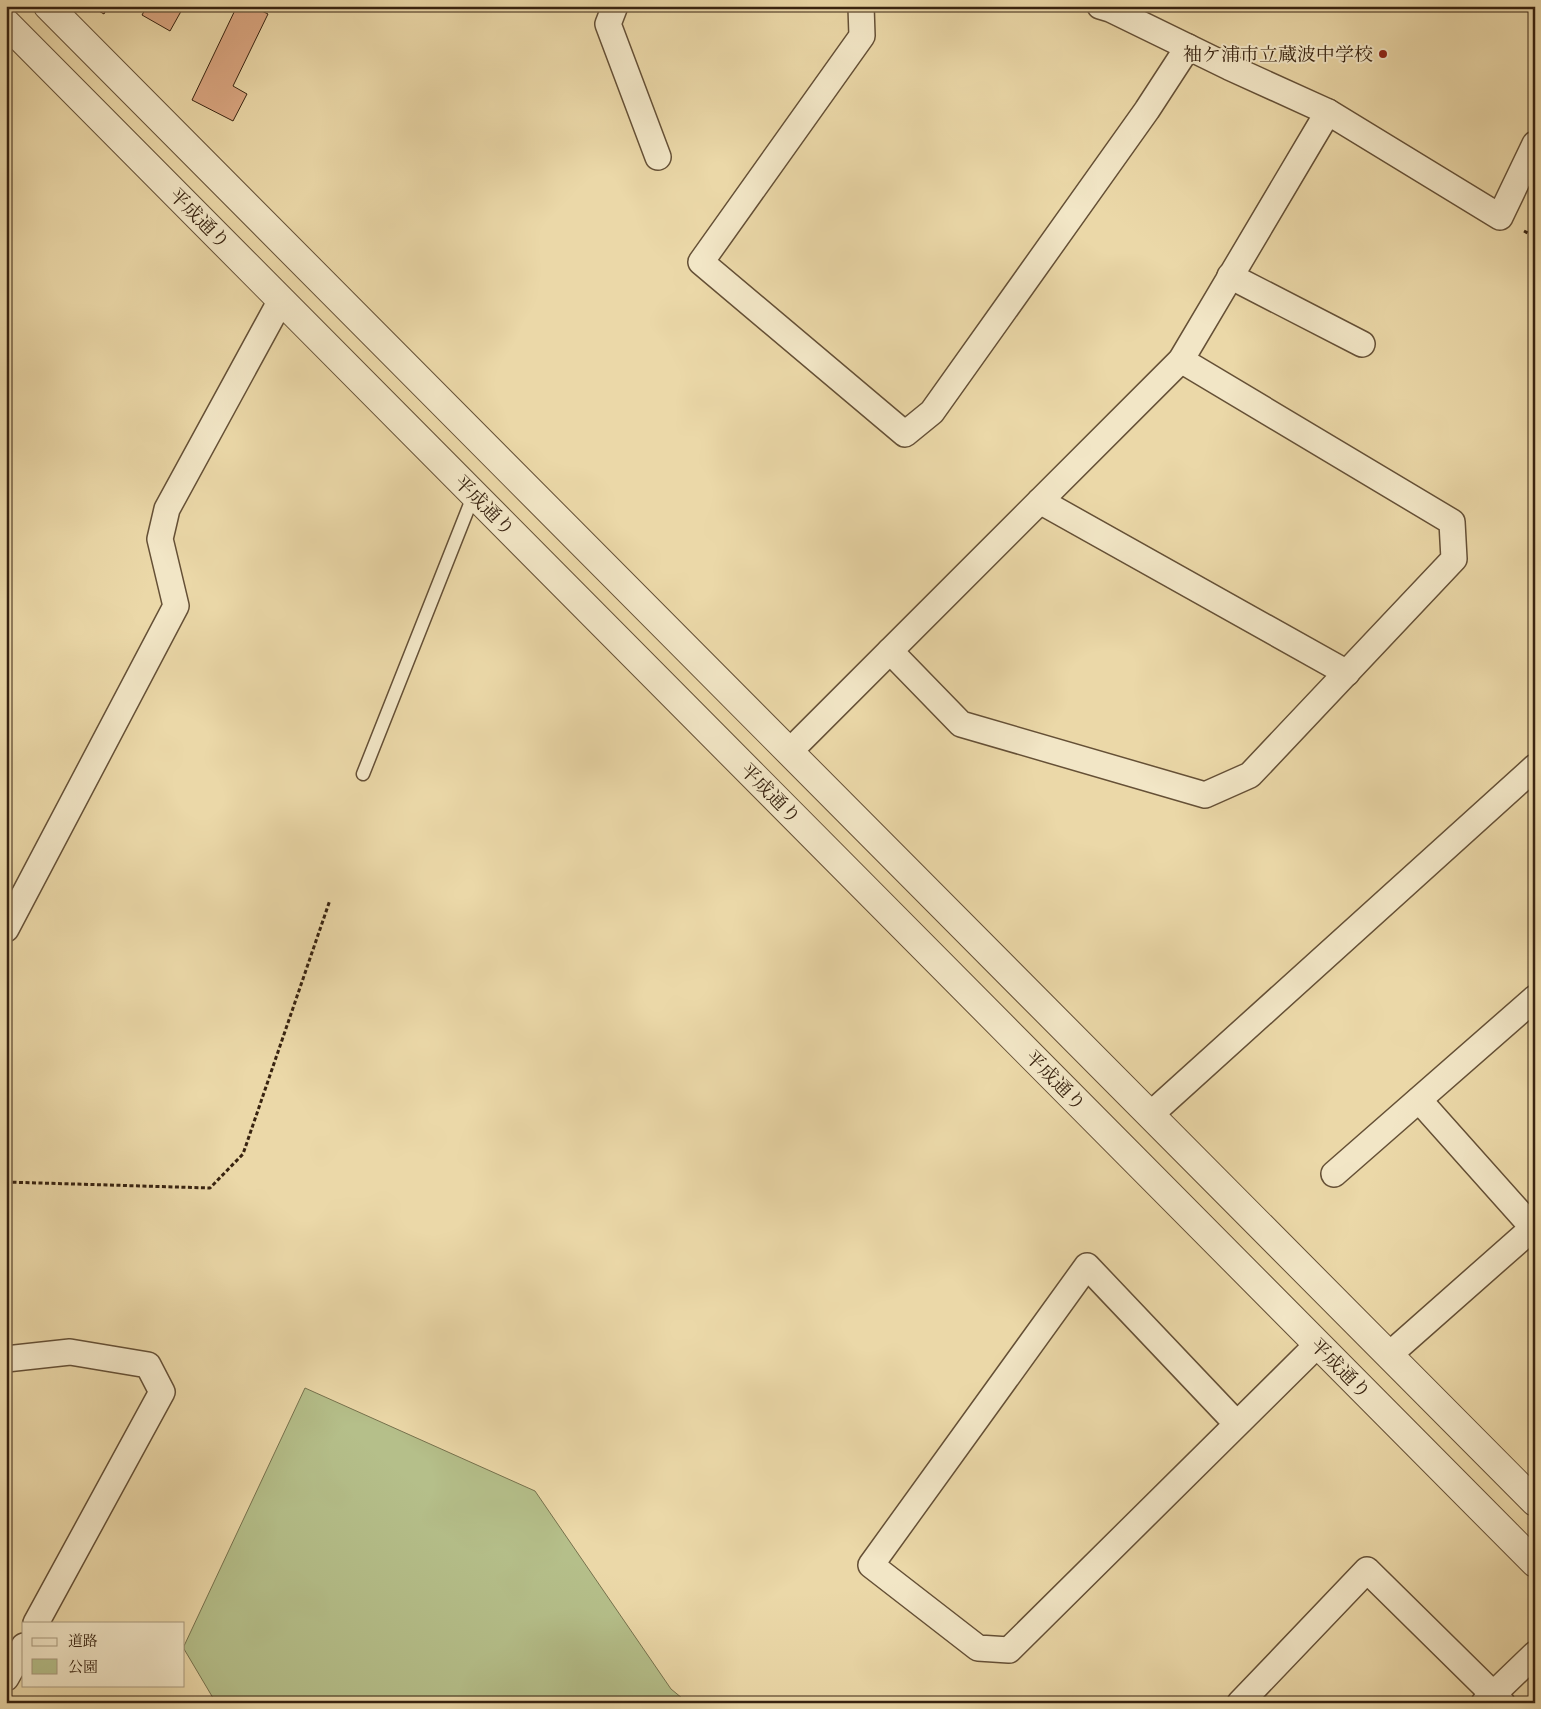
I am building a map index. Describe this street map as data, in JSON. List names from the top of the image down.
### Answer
{
  "streets": {
    "street": ["平成通り"]
  },
  "places": ["袖ケ浦市立蔵波中学校"],
  "legend": ["道路", "公園"]
}
